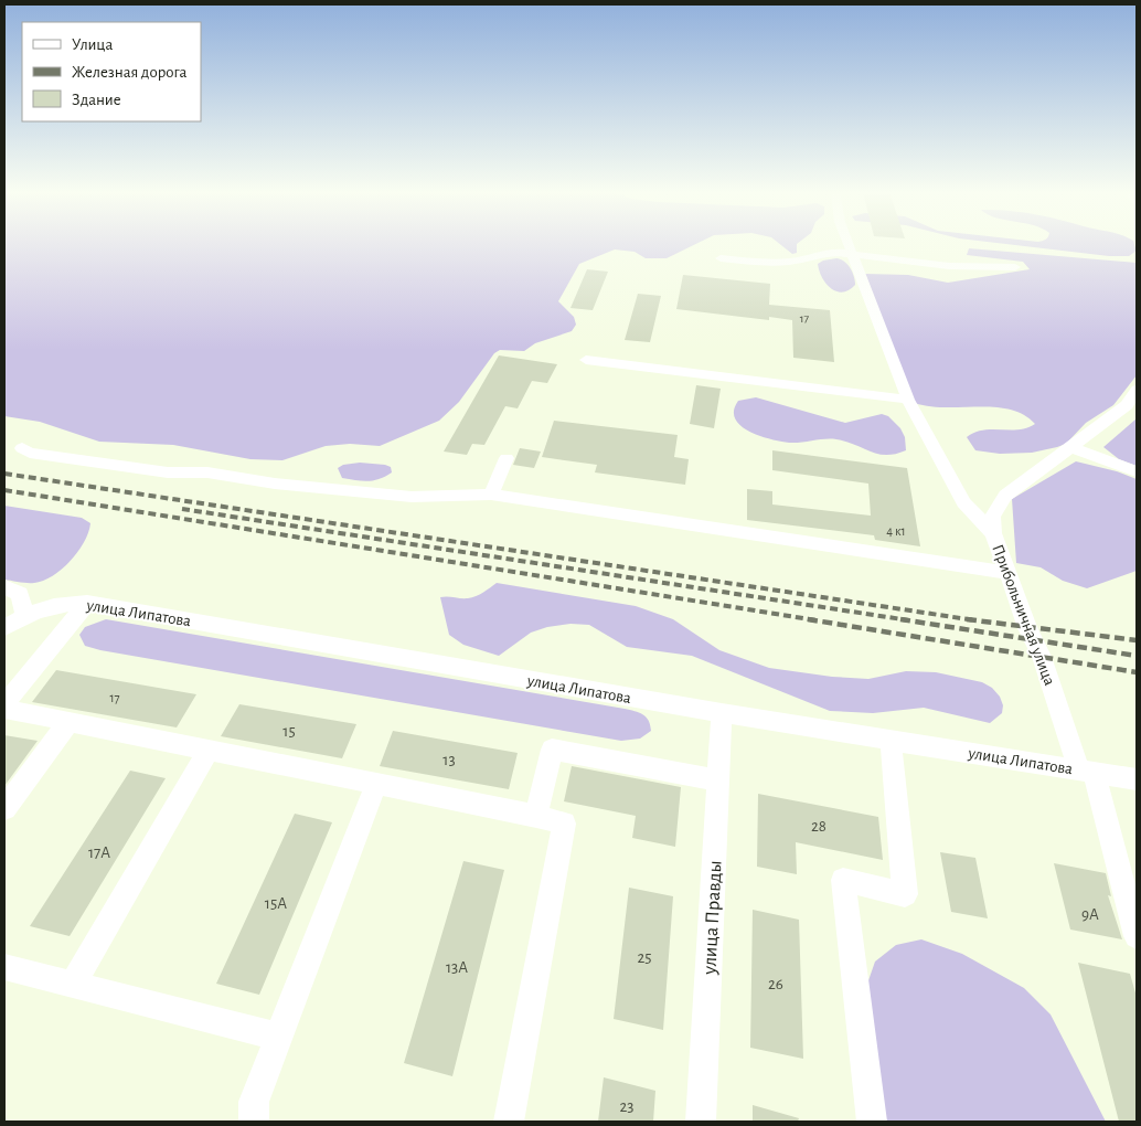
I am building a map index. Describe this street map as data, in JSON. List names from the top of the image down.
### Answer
{
  "streets": {
    "street": ["улица Липатова", "Прибольничная улица", "улица Правды"]
  },
  "crossings": [
    ["улица Липатова", "Прибольничная улица"],
    ["улица Липатова", "улица Правды"]
  ],
  "house_numbers": [
    "17",
    "4 к1",
    "17",
    "15",
    "13",
    "28",
    "17А",
    "15А",
    "9А",
    "25",
    "13А",
    "26",
    "23"
  ],
  "legend": ["Улица", "Железная дорога", "Здание"]
}
